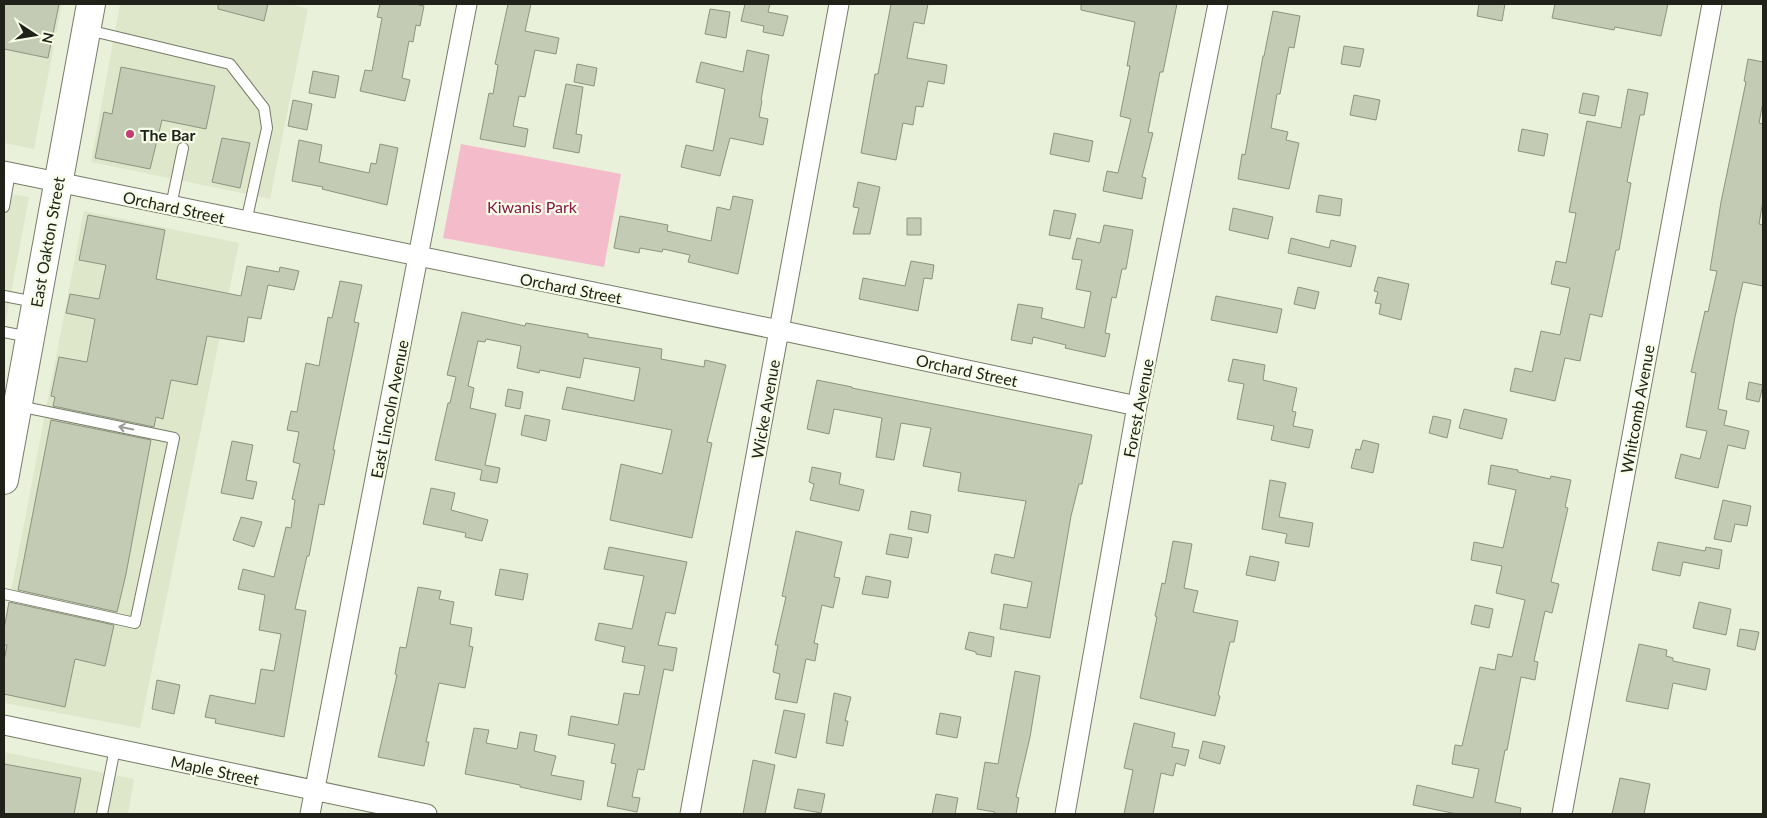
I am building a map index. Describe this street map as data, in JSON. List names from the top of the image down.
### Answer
{
  "streets": {
    "main road": ["East Oakton Street"],
    "street": [
      "Orchard Street",
      "Forest Avenue",
      "East Lincoln Avenue",
      "Wicke Avenue",
      "Whitcomb Avenue",
      "Maple Street"
    ]
  },
  "crossings": [
    ["Orchard Street", "East Oakton Street"],
    ["Orchard Street", "Forest Avenue"],
    ["Orchard Street", "East Lincoln Avenue"],
    ["Orchard Street", "Wicke Avenue"],
    ["East Lincoln Avenue", "Maple Street"]
  ],
  "parks": ["Kiwanis Park"],
  "places": ["The Bar"],
  "north": "right"
}
